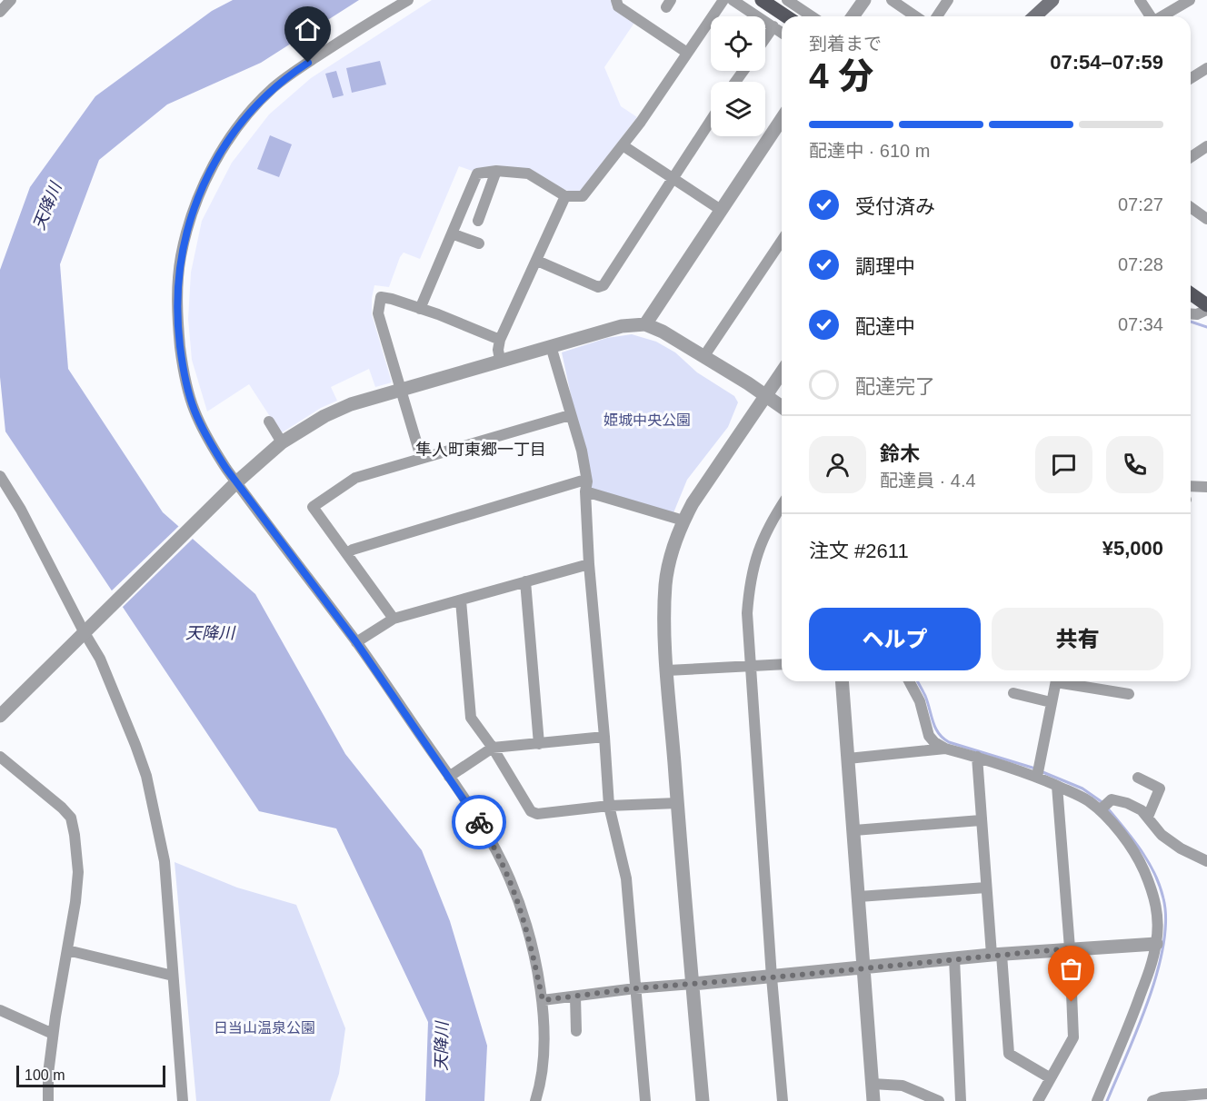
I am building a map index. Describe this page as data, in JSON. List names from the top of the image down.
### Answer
{
  "districts": ["隼人町東郷一丁目"],
  "water": ["天降川"],
  "parks": ["姫城中央公園", "日当山温泉公園"],
  "scale_bar": "100 m",
  "page": {
    "heading": ["4 分", "到着まで", "07:54–07:59"],
    "panel": [
      "鈴木",
      "配達員 · 4.4",
      "注文 #2611",
      "¥5,000"
    ],
    "bar": "配達中 · 610 m",
    "list": [
      ["受付済み", "07:27"],
      ["調理中", "07:28"],
      ["配達中", "07:34"],
      "配達完了"
    ],
    "buttons": ["ヘルプ", "共有"],
    "scale": "100 m"
  }
}
